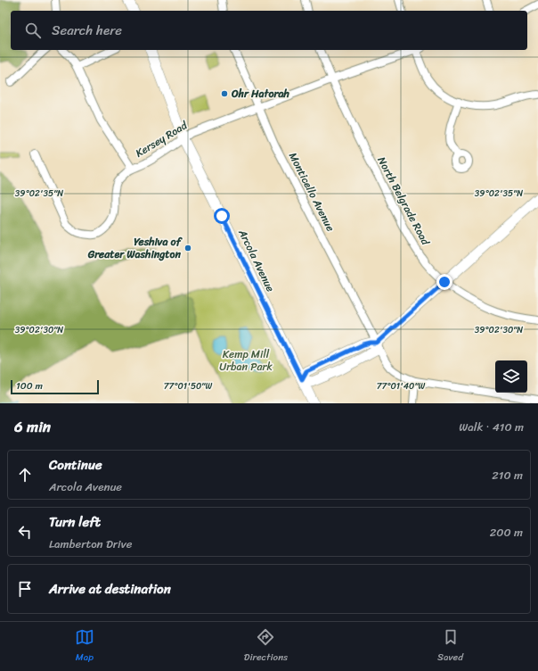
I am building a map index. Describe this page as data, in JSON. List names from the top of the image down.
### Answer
{
  "streets": {
    "street": [
      "Kersey Road",
      "Monticello Avenue",
      "North Belgrade Road",
      "Arcola Avenue"
    ]
  },
  "crossings": [
    ["Kersey Road", "Monticello Avenue"],
    ["Kersey Road", "North Belgrade Road"],
    ["Kersey Road", "Arcola Avenue"]
  ],
  "parks": ["Kemp Mill Urban Park"],
  "places": ["Ohr Hatorah", "Yeshiva of Greater Washington"],
  "scale_bar": "100 m",
  "page": {
    "search": "Search here",
    "scale": "100 m",
    "heading": ["6 min", "Walk · 410 m"],
    "list": [
      ["Continue", "Arcola Avenue", "210 m"],
      ["Turn left", "Lamberton Drive", "200 m"],
      "Arrive at destination"
    ],
    "nav": ["Map", "Directions", "Saved"]
  },
  "coordinates": [
    "39°02'35\"N",
    "39°02'30\"N",
    "77°01'50\"W",
    "77°01'40\"W"
  ]
}
